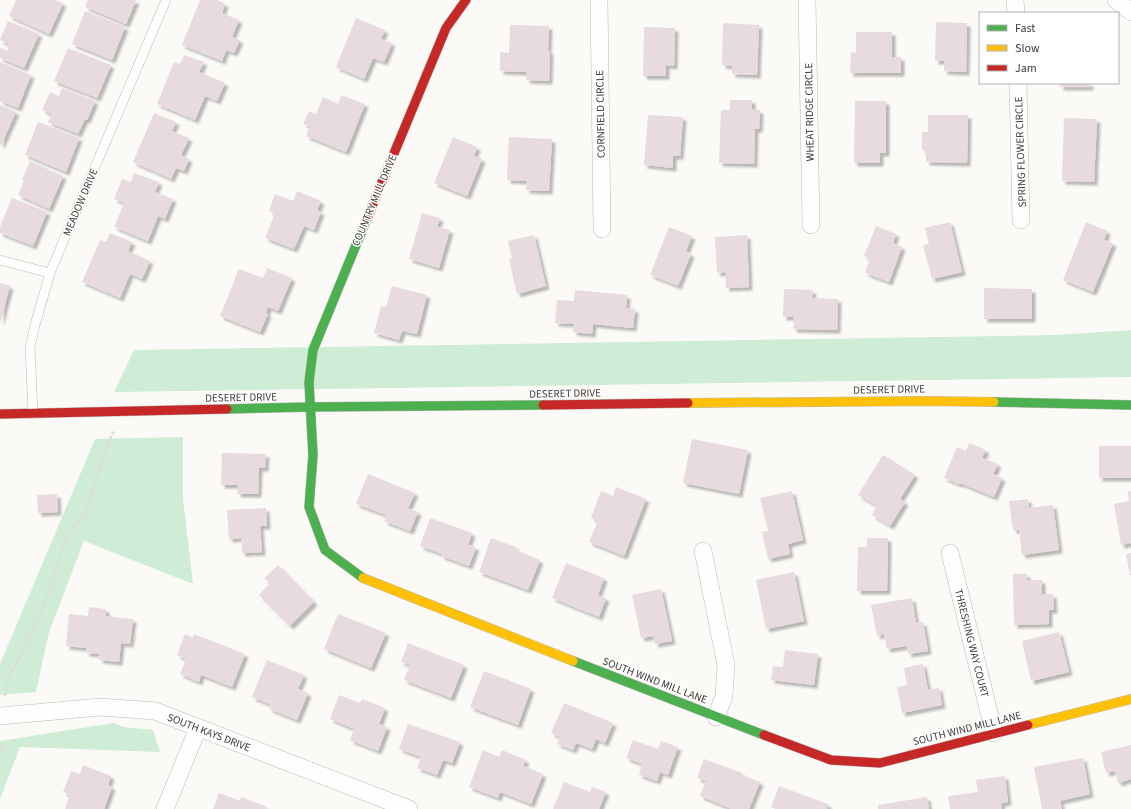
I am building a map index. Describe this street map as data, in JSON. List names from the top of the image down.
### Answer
{
  "streets": {
    "street": [
      "WHEAT RIDGE CIRCLE",
      "CORNFIELD CIRCLE",
      "SPRING FLOWER CIRCLE",
      "COUNTRY MILL DRIVE",
      "DESERET DRIVE",
      "THRESHING WAY COURT",
      "SOUTH WIND MILL LANE",
      "SOUTH KAYS DRIVE"
    ],
    "lane": ["MEADOW DRIVE"]
  },
  "crossings": [
    ["COUNTRY MILL DRIVE", "DESERET DRIVE"],
    ["COUNTRY MILL DRIVE", "SOUTH WIND MILL LANE"],
    ["MEADOW DRIVE", "DESERET DRIVE"],
    ["DESERET DRIVE", "SOUTH WIND MILL LANE"],
    ["THRESHING WAY COURT", "SOUTH WIND MILL LANE"]
  ],
  "legend": ["Fast", "Slow", "Jam"]
}
